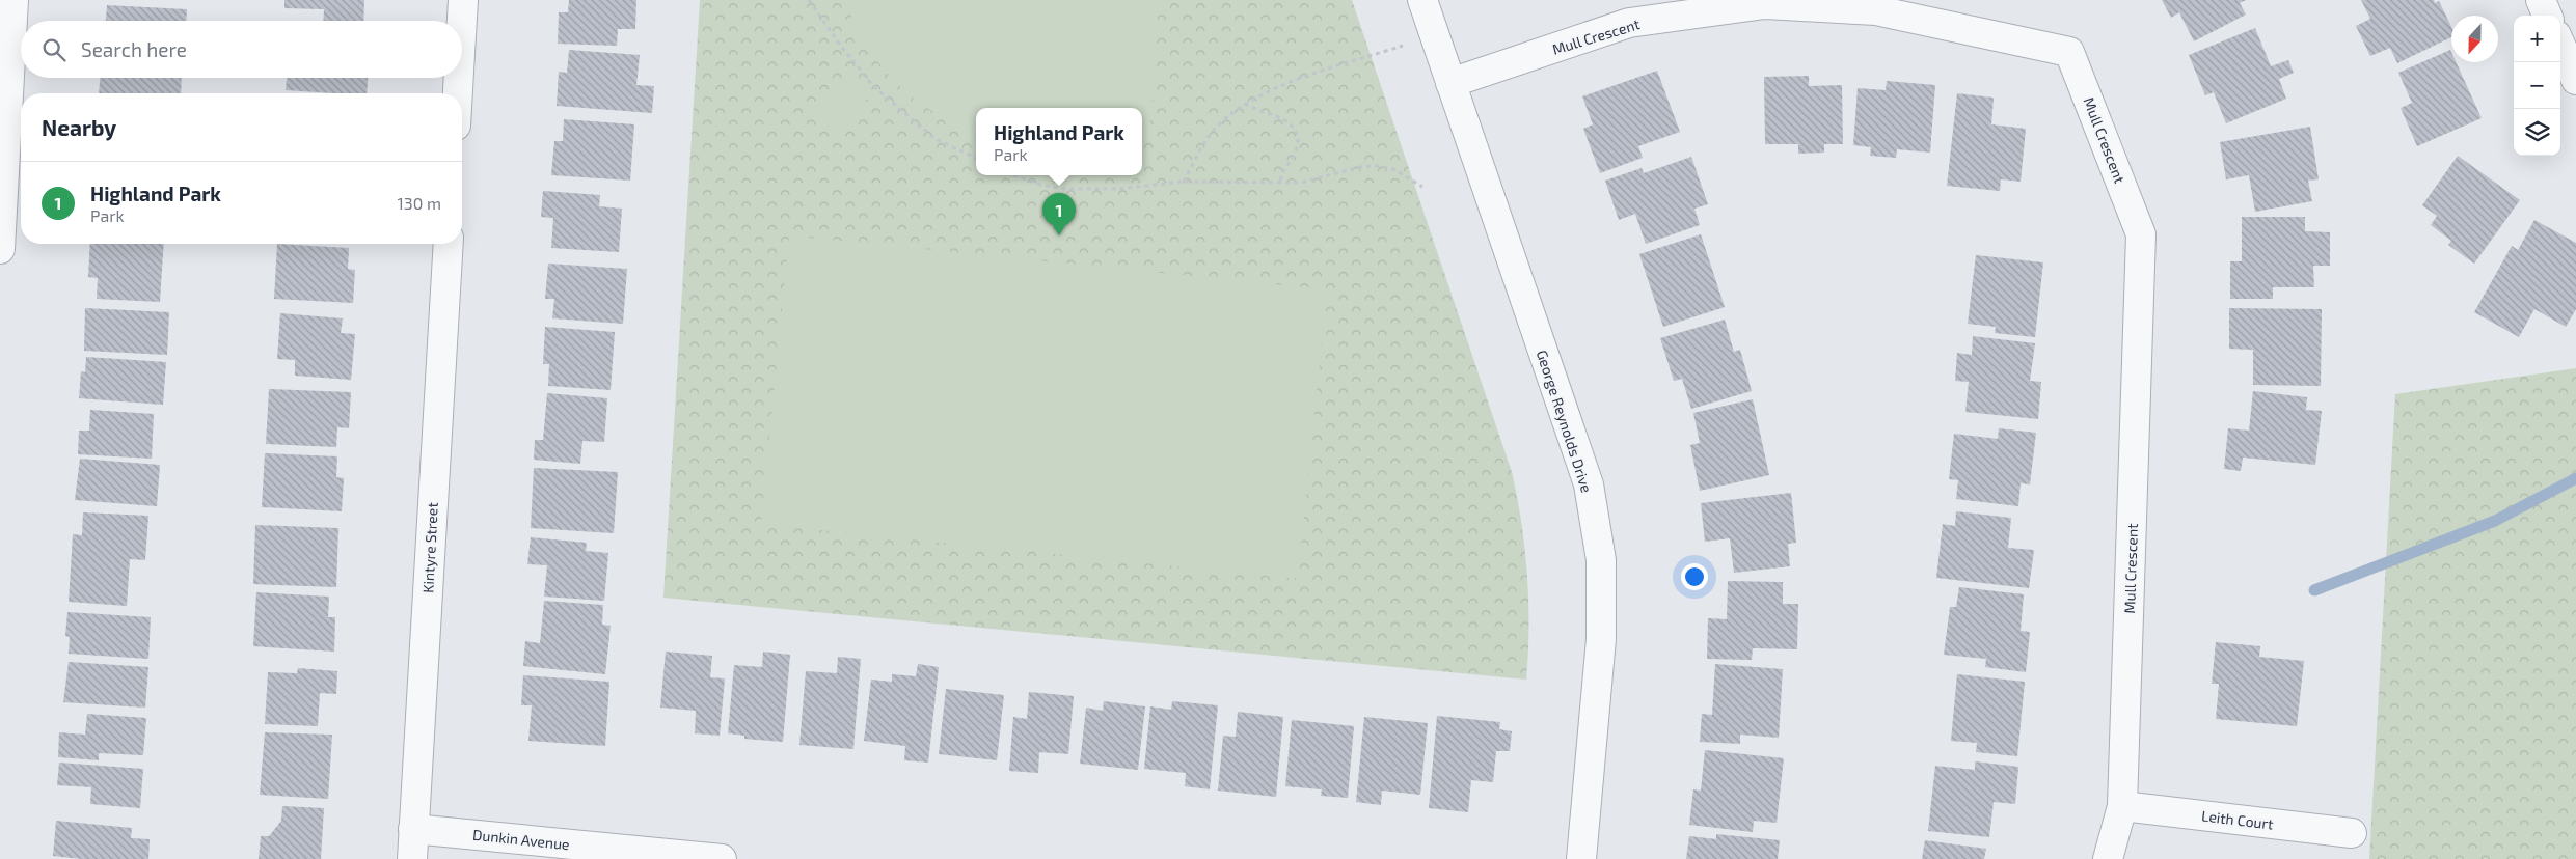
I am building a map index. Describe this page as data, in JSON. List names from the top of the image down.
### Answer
{
  "streets": {
    "street": [
      "Mull Crescent",
      "George Reynolds Drive",
      "Kintyre Street",
      "Leith Court",
      "Dunkin Avenue"
    ]
  },
  "crossings": [
    ["Mull Crescent", "George Reynolds Drive"],
    ["Mull Crescent", "Leith Court"],
    ["Kintyre Street", "Dunkin Avenue"]
  ],
  "north": "bottom",
  "page": {
    "map_buttons": ["+", "−"],
    "search": "Search here",
    "heading": "Nearby",
    "popup": ["Highland Park", "Park"],
    "list": [
      {
        "mark": "1",
        "name": "Highland Park",
        "note": "Park",
        "value": "130 m"
      }
    ],
    "pins": "1"
  }
}
